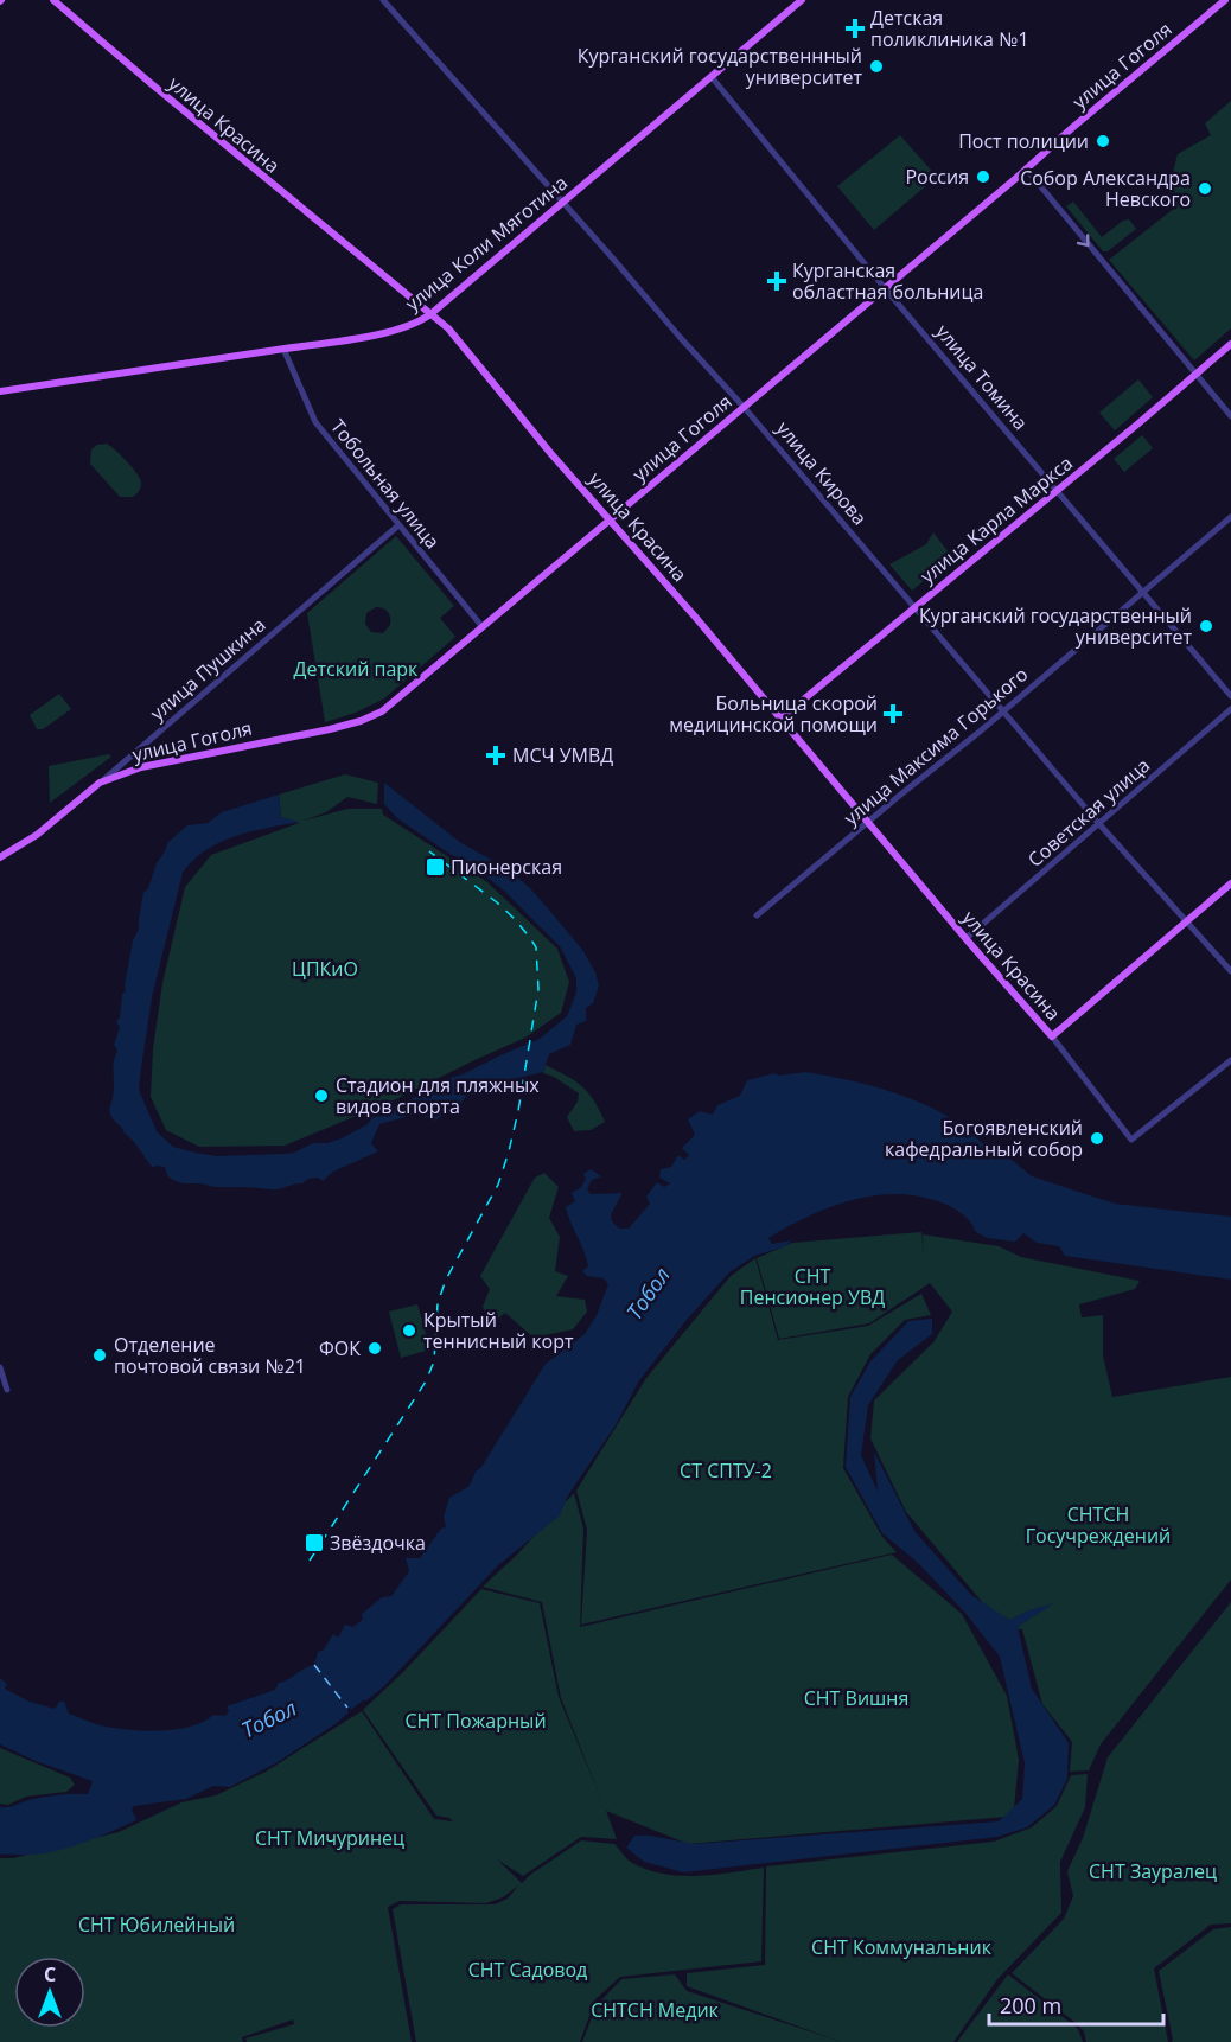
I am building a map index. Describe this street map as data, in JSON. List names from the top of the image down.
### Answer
{
  "streets": {
    "main road": [
      "улица Гоголя",
      "улица Красина",
      "улица Коли Мяготина",
      "улица Карла Маркса",
      "улица Пушкина"
    ],
    "street": [
      "улица Томина",
      "улица Кирова",
      "Тобольная улица",
      "улица Максима Горького",
      "Советская улица"
    ]
  },
  "crossings": [
    ["улица Гоголя", "улица Красина"],
    ["улица Гоголя", "улица Томина"],
    ["улица Гоголя", "улица Кирова"],
    ["улица Гоголя", "Тобольная улица"],
    ["улица Гоголя", "улица Пушкина"],
    ["улица Красина", "улица Коли Мяготина"],
    ["улица Красина", "улица Карла Маркса"],
    ["улица Красина", "улица Максима Горького"],
    ["улица Красина", "Советская улица"],
    ["улица Коли Мяготина", "улица Томина"],
    ["улица Коли Мяготина", "улица Кирова"],
    ["улица Коли Мяготина", "Тобольная улица"],
    ["улица Томина", "улица Карла Маркса"],
    ["улица Томина", "улица Максима Горького"],
    ["улица Кирова", "улица Карла Маркса"],
    ["улица Кирова", "улица Максима Горького"],
    ["улица Кирова", "Советская улица"],
    ["Тобольная улица", "улица Пушкина"]
  ],
  "water": ["Тобол"],
  "parks": [
    "Детский парк",
    "ЦПКиО",
    "СНТ Пенсионер УВД",
    "СТ СПТУ-2",
    "СНТСН Госучреждений",
    "СНТ Вишня",
    "СНТ Пожарный",
    "СНТ Мичуринец",
    "СНТ Зауралец",
    "СНТ Юбилейный",
    "СНТ Коммунальник",
    "СНТ Садовод",
    "СНТСН Медик"
  ],
  "places": {
    "health": [
      "Детская поликлиника №1",
      "Курганская областная больница",
      "Больница скорой медицинской помощи",
      "МСЧ УМВД"
    ],
    "other": [
      "Курганский государственнный университет",
      "Пост полиции",
      "Россия",
      "Собор Александра Невского",
      "Курганский государственный университет",
      "Стадион для пляжных видов спорта",
      "Богоявленский кафедральный собор",
      "Крытый теннисный корт",
      "ФОК",
      "Отделение почтовой связи №21"
    ],
    "transit": ["Пионерская", "Звёздочка"]
  },
  "scale_bar": "200 m",
  "north": "top"
}
